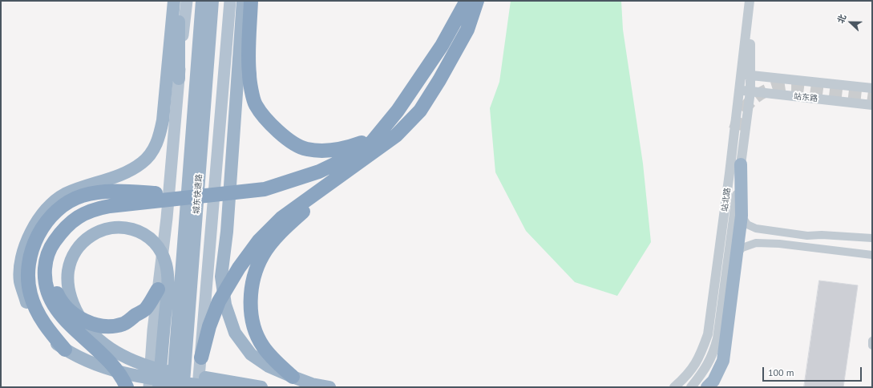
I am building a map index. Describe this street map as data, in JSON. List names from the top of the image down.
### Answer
{
  "streets": {
    "highway": ["城东快速路"],
    "street": ["站东路", "站北路"]
  },
  "crossings": [
    ["站东路", "站北路"]
  ],
  "scale_bar": "100 m",
  "north": "left"
}
